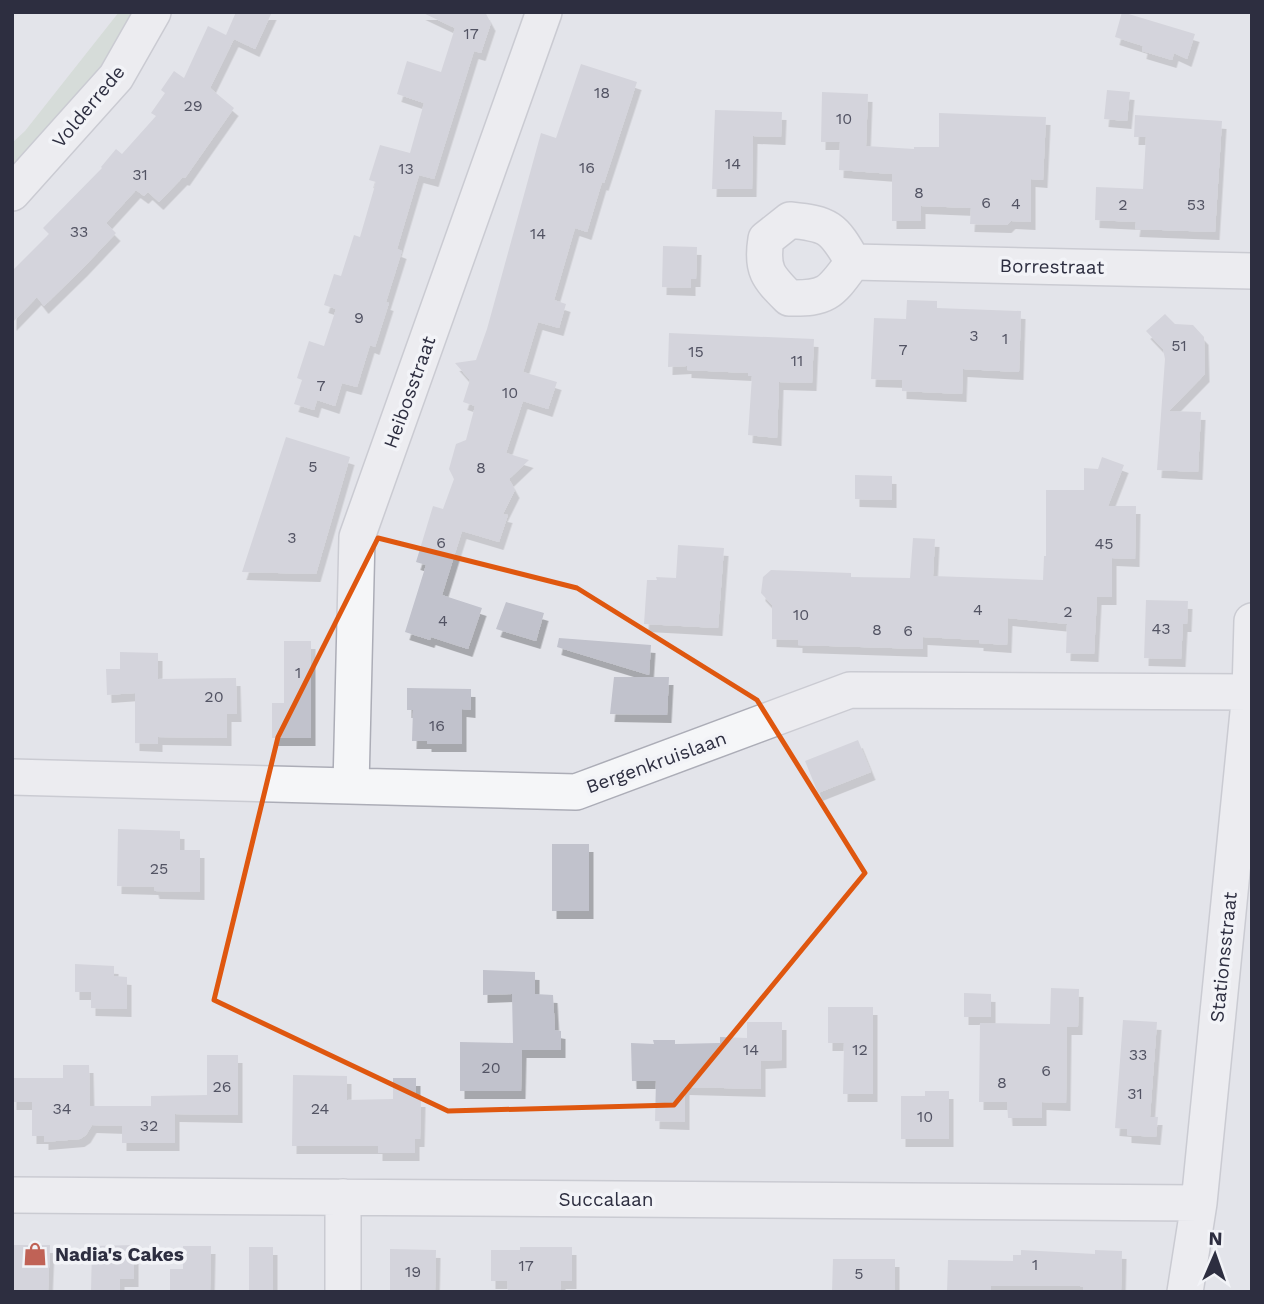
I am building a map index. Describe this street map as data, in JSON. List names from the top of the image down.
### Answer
{
  "streets": {
    "street": [
      "Volderrede",
      "Borrestraat",
      "Heibosstraat",
      "Bergenkruislaan",
      "Stationsstraat",
      "Succalaan"
    ]
  },
  "crossings": [
    ["Heibosstraat", "Bergenkruislaan"],
    ["Bergenkruislaan", "Stationsstraat"],
    ["Stationsstraat", "Succalaan"]
  ],
  "places": {
    "shop": ["Nadia's Cakes"]
  },
  "house_numbers": [
    "17",
    "18",
    "29",
    "10",
    "14",
    "16",
    "13",
    "31",
    "8",
    "6",
    "4",
    "2",
    "53",
    "33",
    "14",
    "9",
    "3",
    "1",
    "51",
    "7",
    "15",
    "11",
    "7",
    "10",
    "5",
    "8",
    "3",
    "6",
    "45",
    "4",
    "2",
    "10",
    "4",
    "43",
    "8",
    "6",
    "1",
    "20",
    "16",
    "25",
    "14",
    "12",
    "33",
    "20",
    "6",
    "8",
    "26",
    "31",
    "34",
    "24",
    "10",
    "32",
    "1",
    "17",
    "19",
    "5"
  ],
  "north": "top"
}
